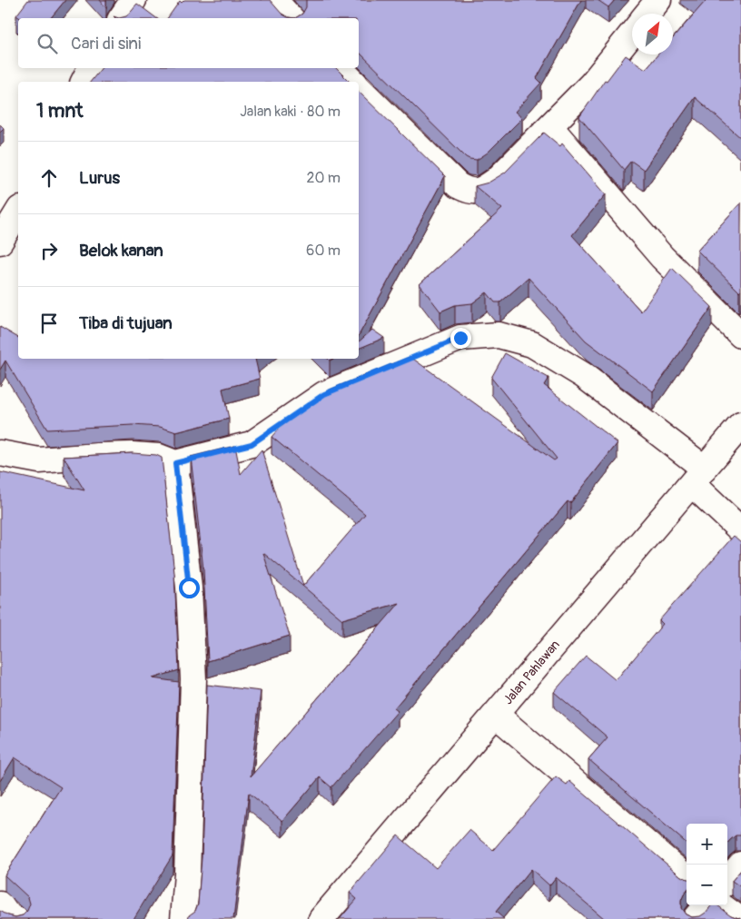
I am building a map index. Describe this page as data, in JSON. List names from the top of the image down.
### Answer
{
  "streets": {
    "street": ["Jalan Pahlawan"]
  },
  "north": "top right",
  "page": {
    "search": "Cari di sini",
    "heading": ["1 mnt", "Jalan kaki · 80 m"],
    "list": [
      ["Lurus", "20 m"],
      ["Belok kanan", "60 m"],
      "Tiba di tujuan"
    ],
    "map_buttons": ["+", "−"]
  }
}
